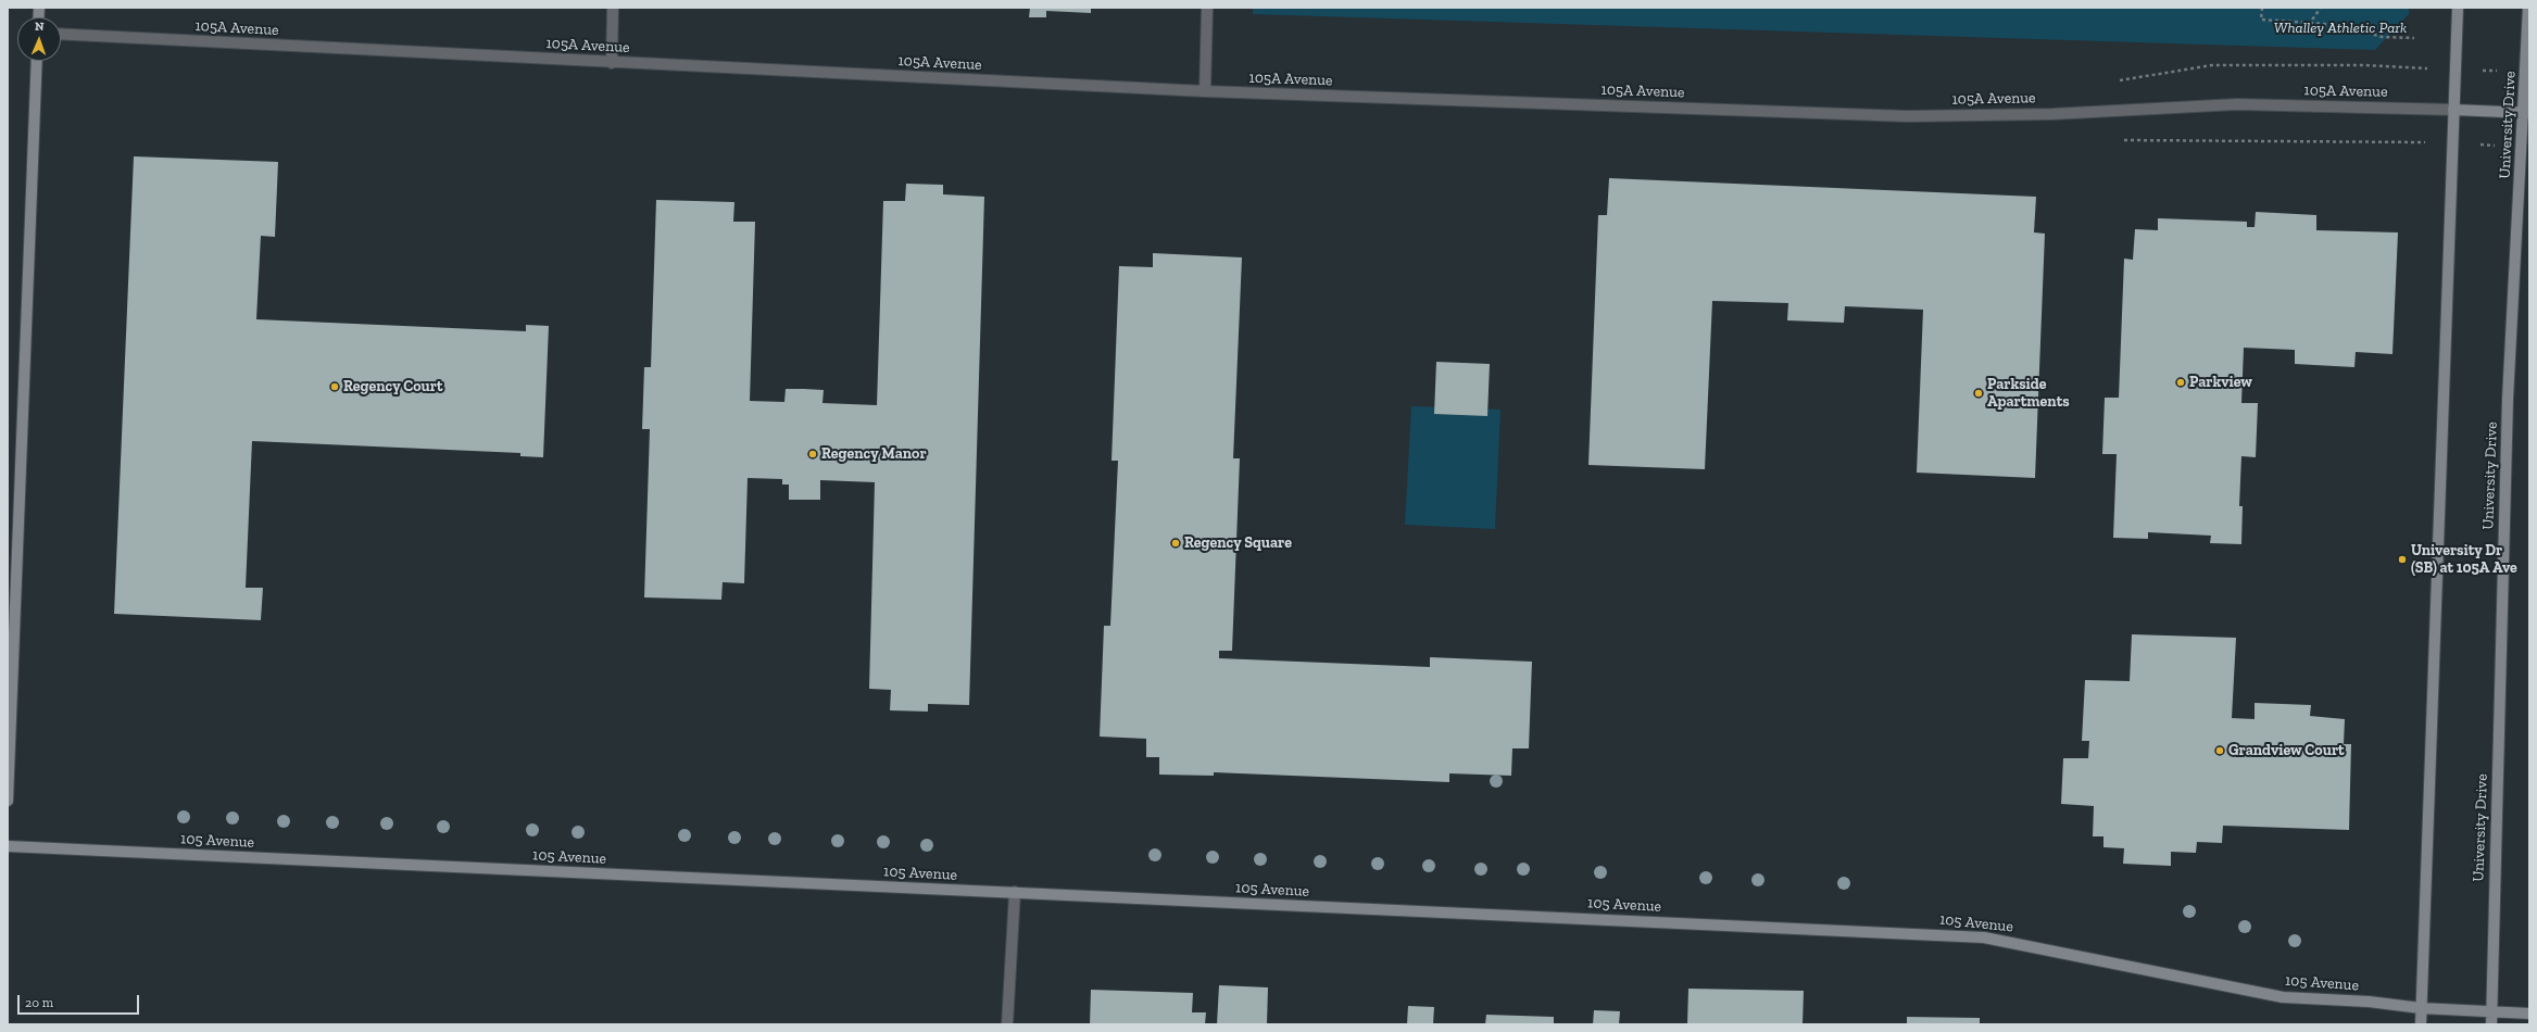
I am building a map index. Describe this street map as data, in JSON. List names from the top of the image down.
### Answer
{
  "streets": {
    "main road": ["105A Avenue", "University Drive", "105 Avenue"]
  },
  "crossings": [
    ["105A Avenue", "University Drive"],
    ["University Drive", "105 Avenue"]
  ],
  "parks": ["Whalley Athletic Park"],
  "places": [
    "Parkview",
    "Regency Court",
    "Parkside Apartments",
    "Regency Manor",
    "Regency Square",
    "University Dr (SB) at 105A Ave",
    "Grandview Court"
  ],
  "scale_bar": "20 m",
  "north": "top"
}
